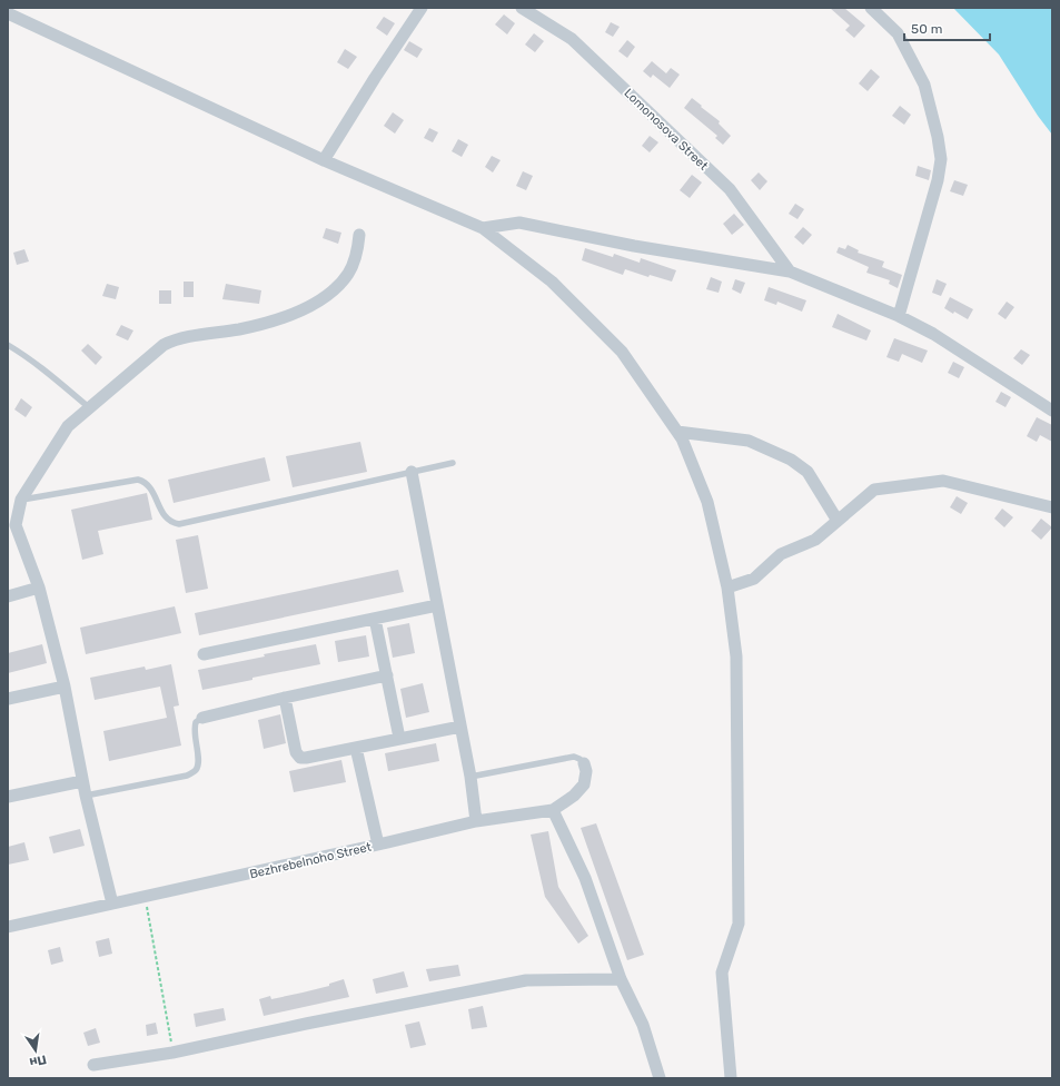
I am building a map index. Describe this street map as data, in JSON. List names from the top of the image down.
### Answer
{
  "streets": {
    "street": ["Lomonosova Street", "Bezhrebelnoho Street"]
  },
  "scale_bar": "50 m",
  "north": "bottom"
}
